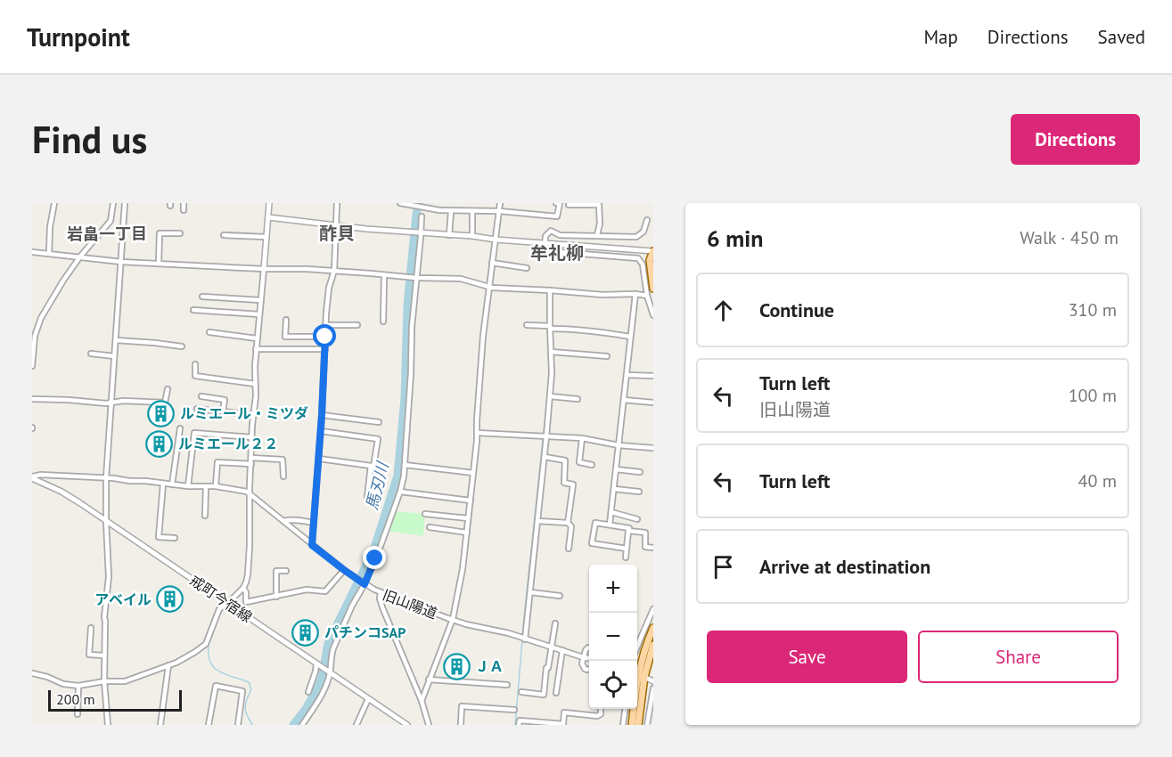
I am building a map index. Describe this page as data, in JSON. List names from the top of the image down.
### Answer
{
  "streets": {
    "street": ["戒町今宿線", "旧山陽道"]
  },
  "crossings": [
    ["戒町今宿線", "旧山陽道"]
  ],
  "districts": ["岩畠一丁目", "酢貝", "牟礼柳"],
  "water": ["馬刃川"],
  "places": {
    "building": [
      "ルミエール・ミツダ",
      "ルミエール２２",
      "アベイル",
      "パチンコSAP",
      "ＪＡ"
    ]
  },
  "scale_bar": "200 m",
  "page": {
    "header": "Turnpoint",
    "nav": ["Map", "Directions", "Saved"],
    "buttons": [
      "Directions",
      ["Save", "Share"]
    ],
    "title": "Find us",
    "heading": ["6 min", "Walk · 450 m"],
    "list": [
      ["Continue", "310 m"],
      ["Turn left", "旧山陽道", "100 m"],
      ["Turn left", "40 m"],
      "Arrive at destination"
    ],
    "map_buttons": ["+", "−"],
    "scale": "200 m"
  }
}
